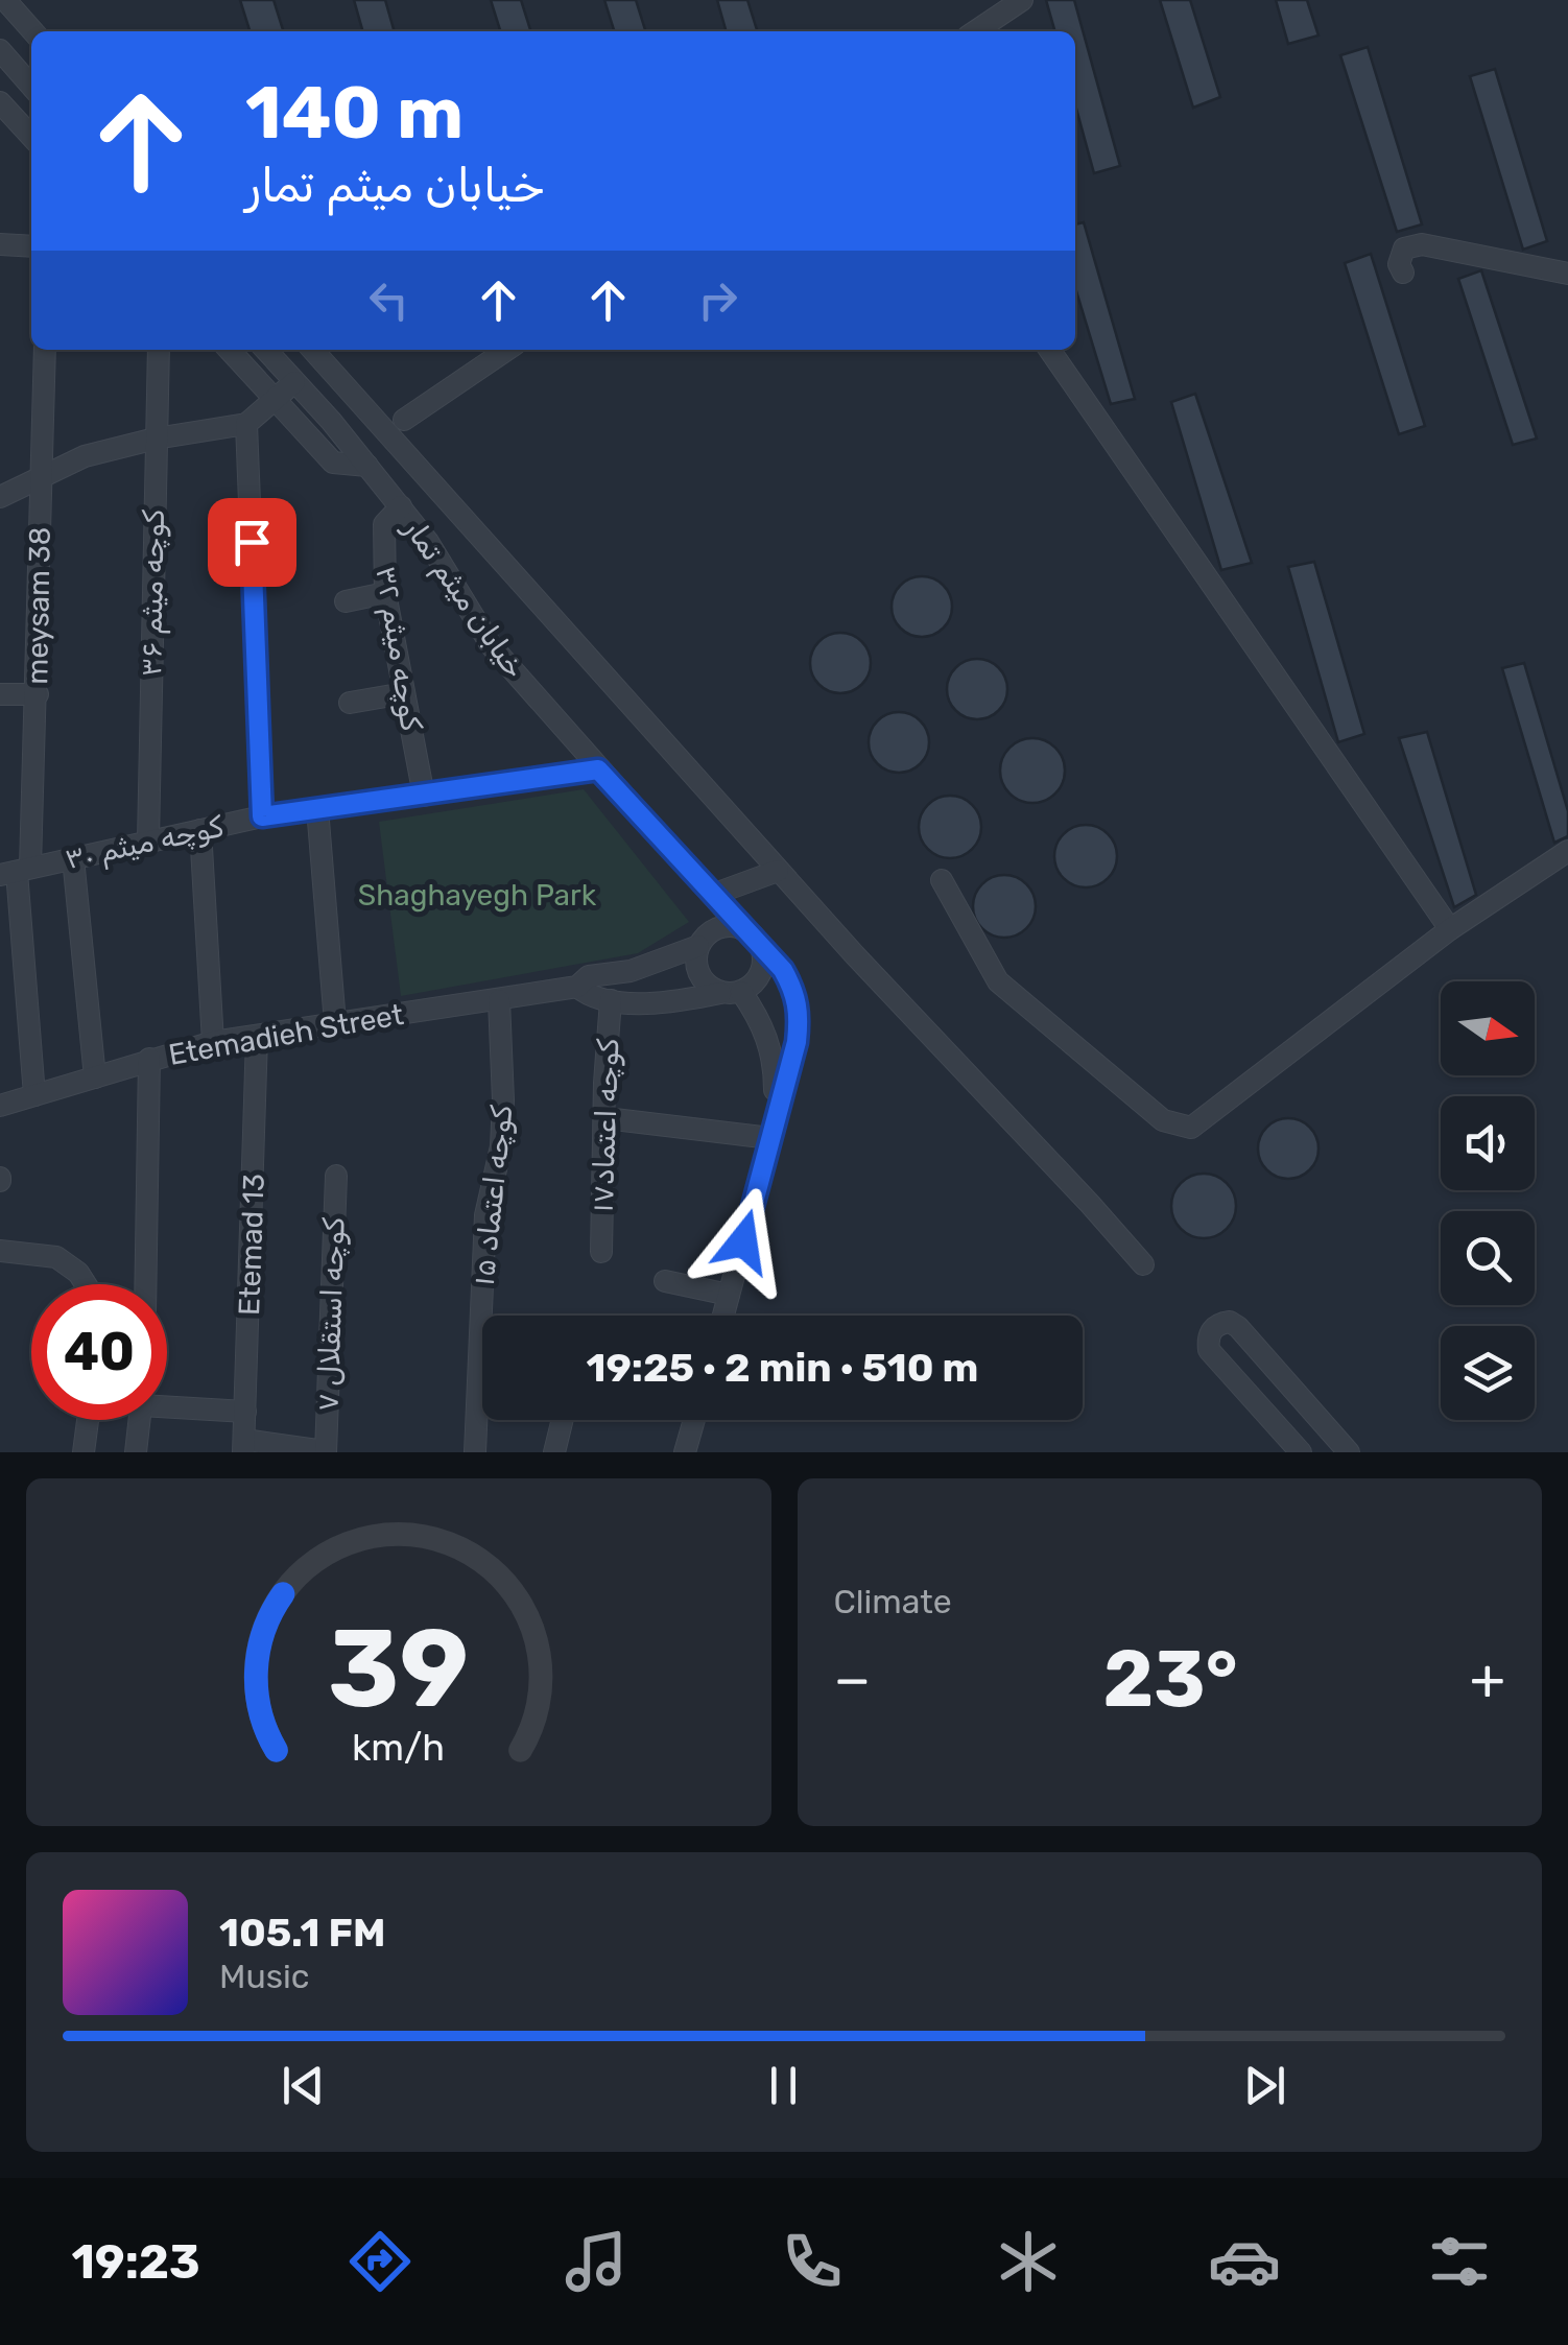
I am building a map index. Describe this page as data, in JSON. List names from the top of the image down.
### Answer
{
  "streets": {
    "street": [
      "کوچه میثم ۳۶",
      "خیابان میثم تمار",
      "meysam 38",
      "کوچه میثم ۳۲",
      "کوچه میثم ۳۰",
      "Etemadieh Street",
      "کوچه اعتماد۱۷",
      "کوچه اعتماد ۱۵",
      "Etemad 13",
      "کوچه استقلال ۷"
    ]
  },
  "crossings": [
    ["کوچه میثم ۳۶", "کوچه میثم ۳۰"],
    ["خیابان میثم تمار", "کوچه میثم ۳۲"],
    ["خیابان میثم تمار", "کوچه میثم ۳۰"],
    ["خیابان میثم تمار", "Etemadieh Street"],
    ["meysam 38", "کوچه میثم ۳۰"],
    ["meysam 38", "Etemadieh Street"],
    ["کوچه میثم ۳۲", "کوچه میثم ۳۰"],
    ["Etemadieh Street", "کوچه اعتماد ۱۵"],
    ["Etemadieh Street", "Etemad 13"]
  ],
  "parks": ["Shaghayegh Park"],
  "north": "right",
  "page": {
    "turn": ["140 m", "خیابان میثم تمار"],
    "limit": "40",
    "trip": "19:25 · 2 min · 510 m",
    "tile": "Climate",
    "heat": ["−", "23°", "+"],
    "song": ["105.1 FM", "Music"],
    "tabs": "19:23",
    "gauge": ["39", "km/h"]
  }
}
